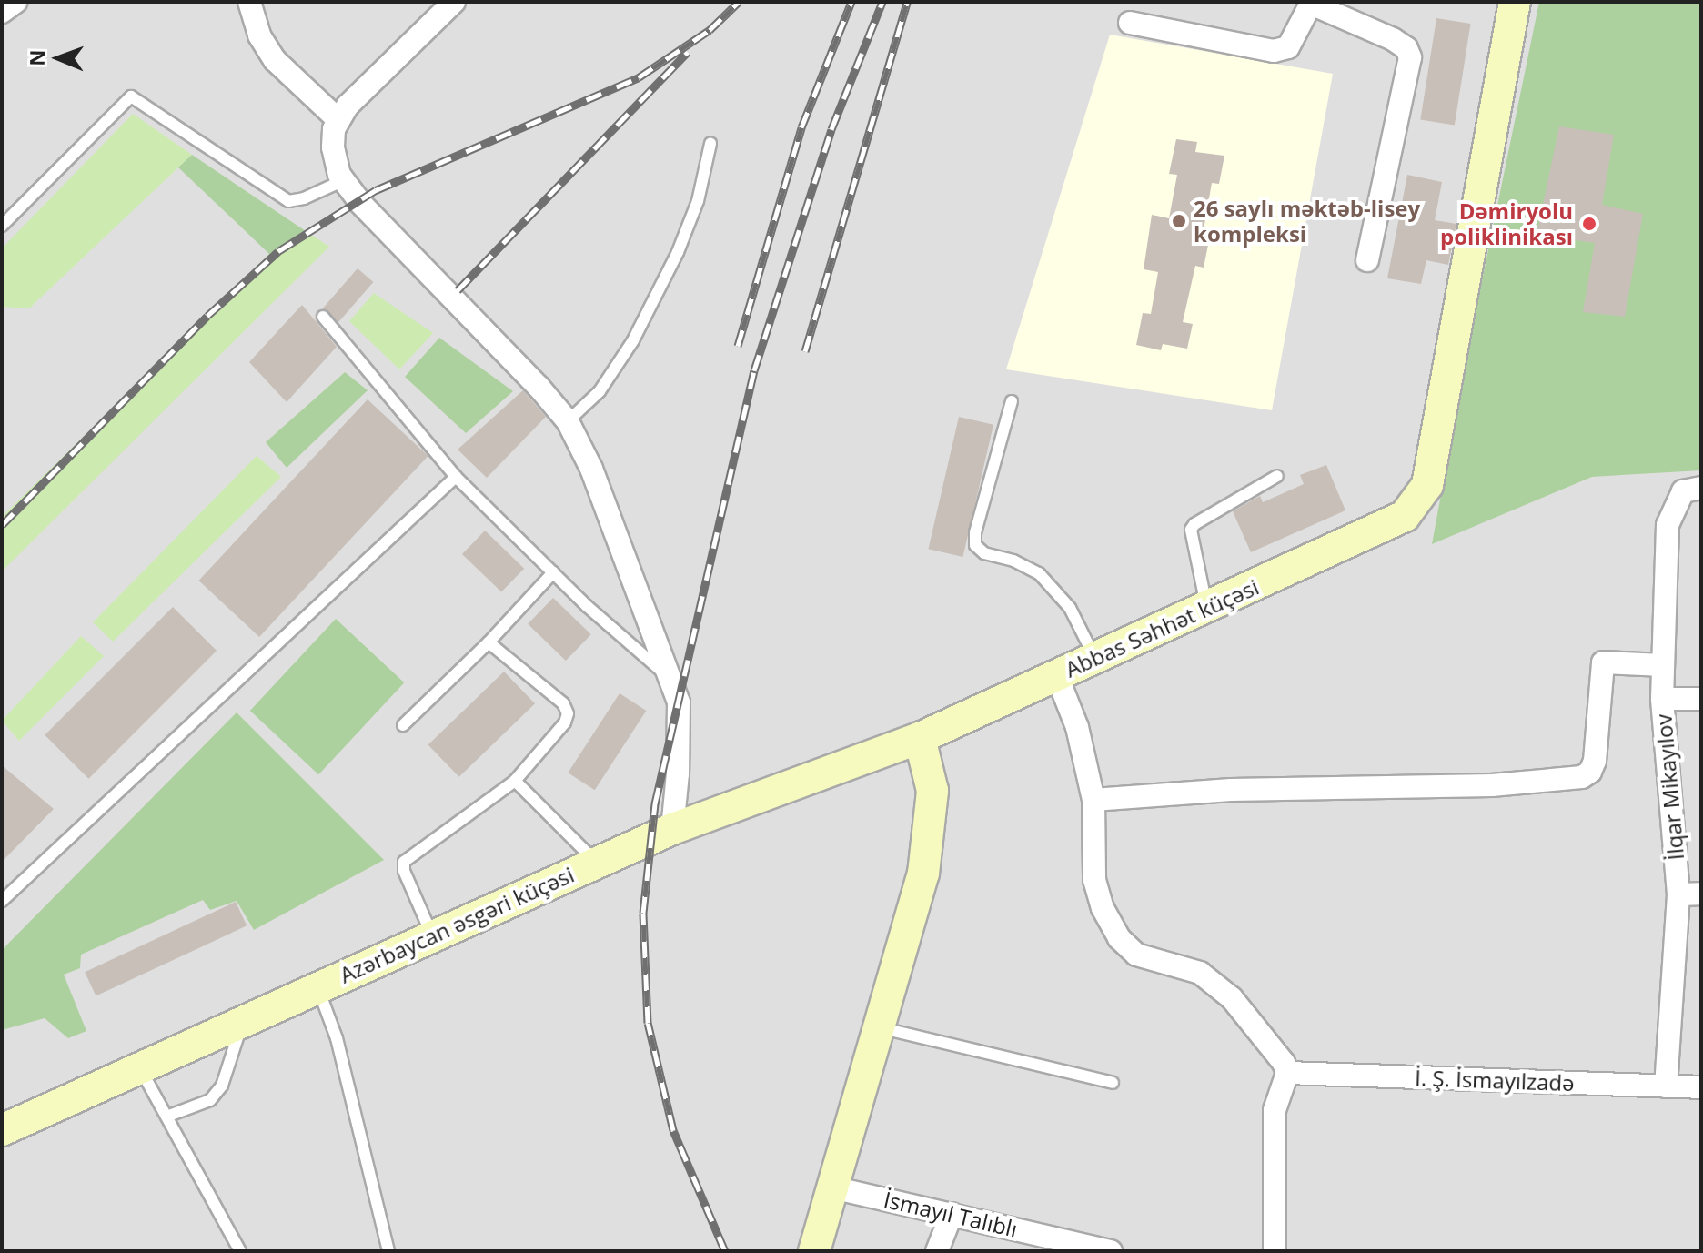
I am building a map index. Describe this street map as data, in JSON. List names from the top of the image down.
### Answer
{
  "streets": {
    "main road": ["Abbas Səhhət küçəsi", "Azərbaycan əsgəri küçəsi"],
    "street": ["İlqar Mikayılov", "İ. Ş. İsmayılzadə", "İsmayıl Talıblı"]
  },
  "crossings": [
    ["Abbas Səhhət küçəsi", "Azərbaycan əsgəri küçəsi"],
    ["İlqar Mikayılov", "İ. Ş. İsmayılzadə"]
  ],
  "places": ["26 saylı məktəb-lisey kompleksi", "Dəmiryolu poliklinikası"],
  "north": "left"
}
